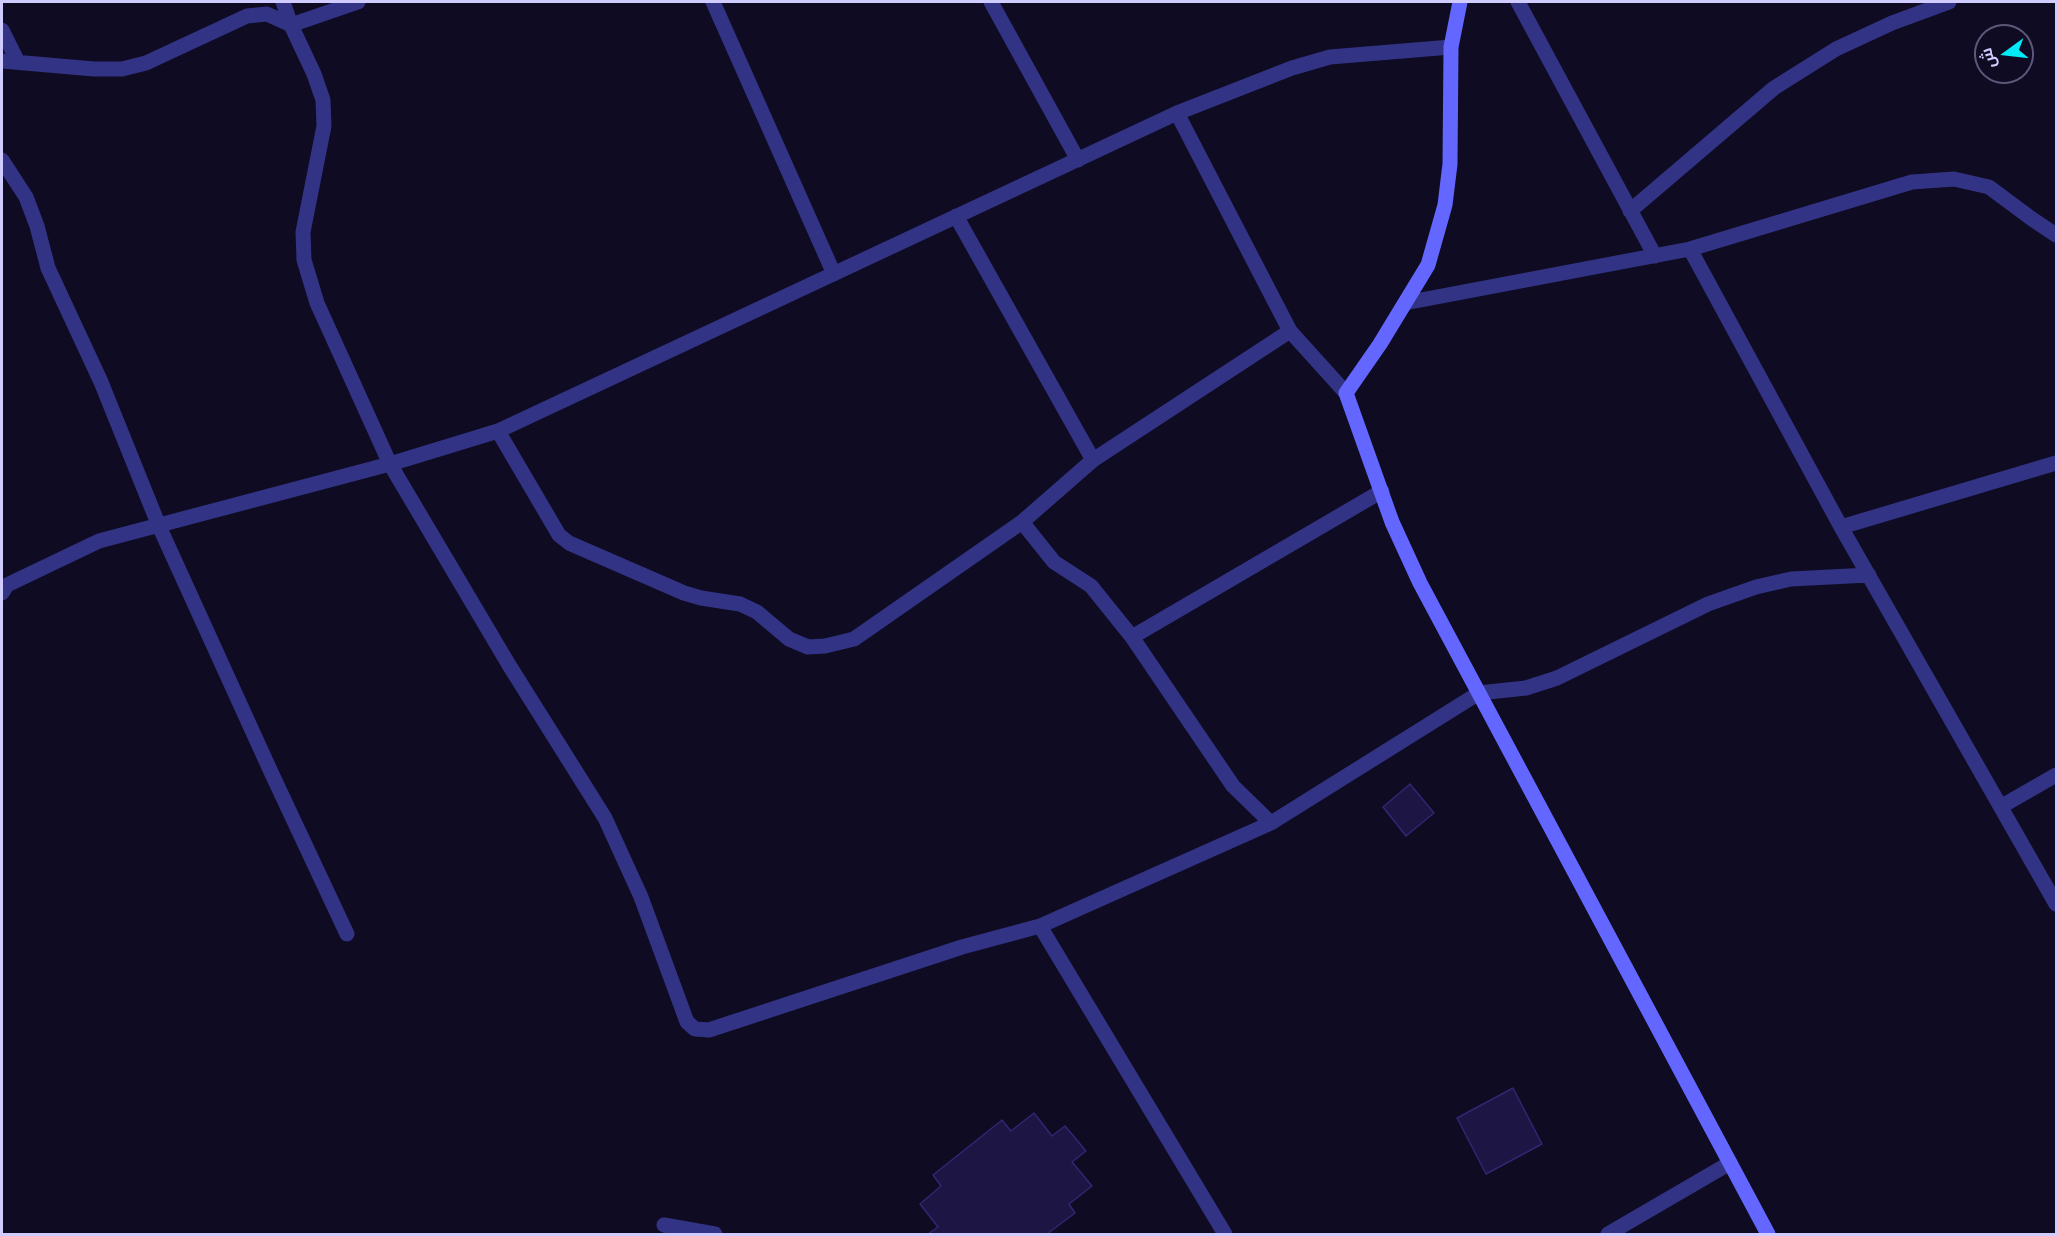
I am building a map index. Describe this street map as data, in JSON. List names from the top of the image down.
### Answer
{
  "north": "left"
}
